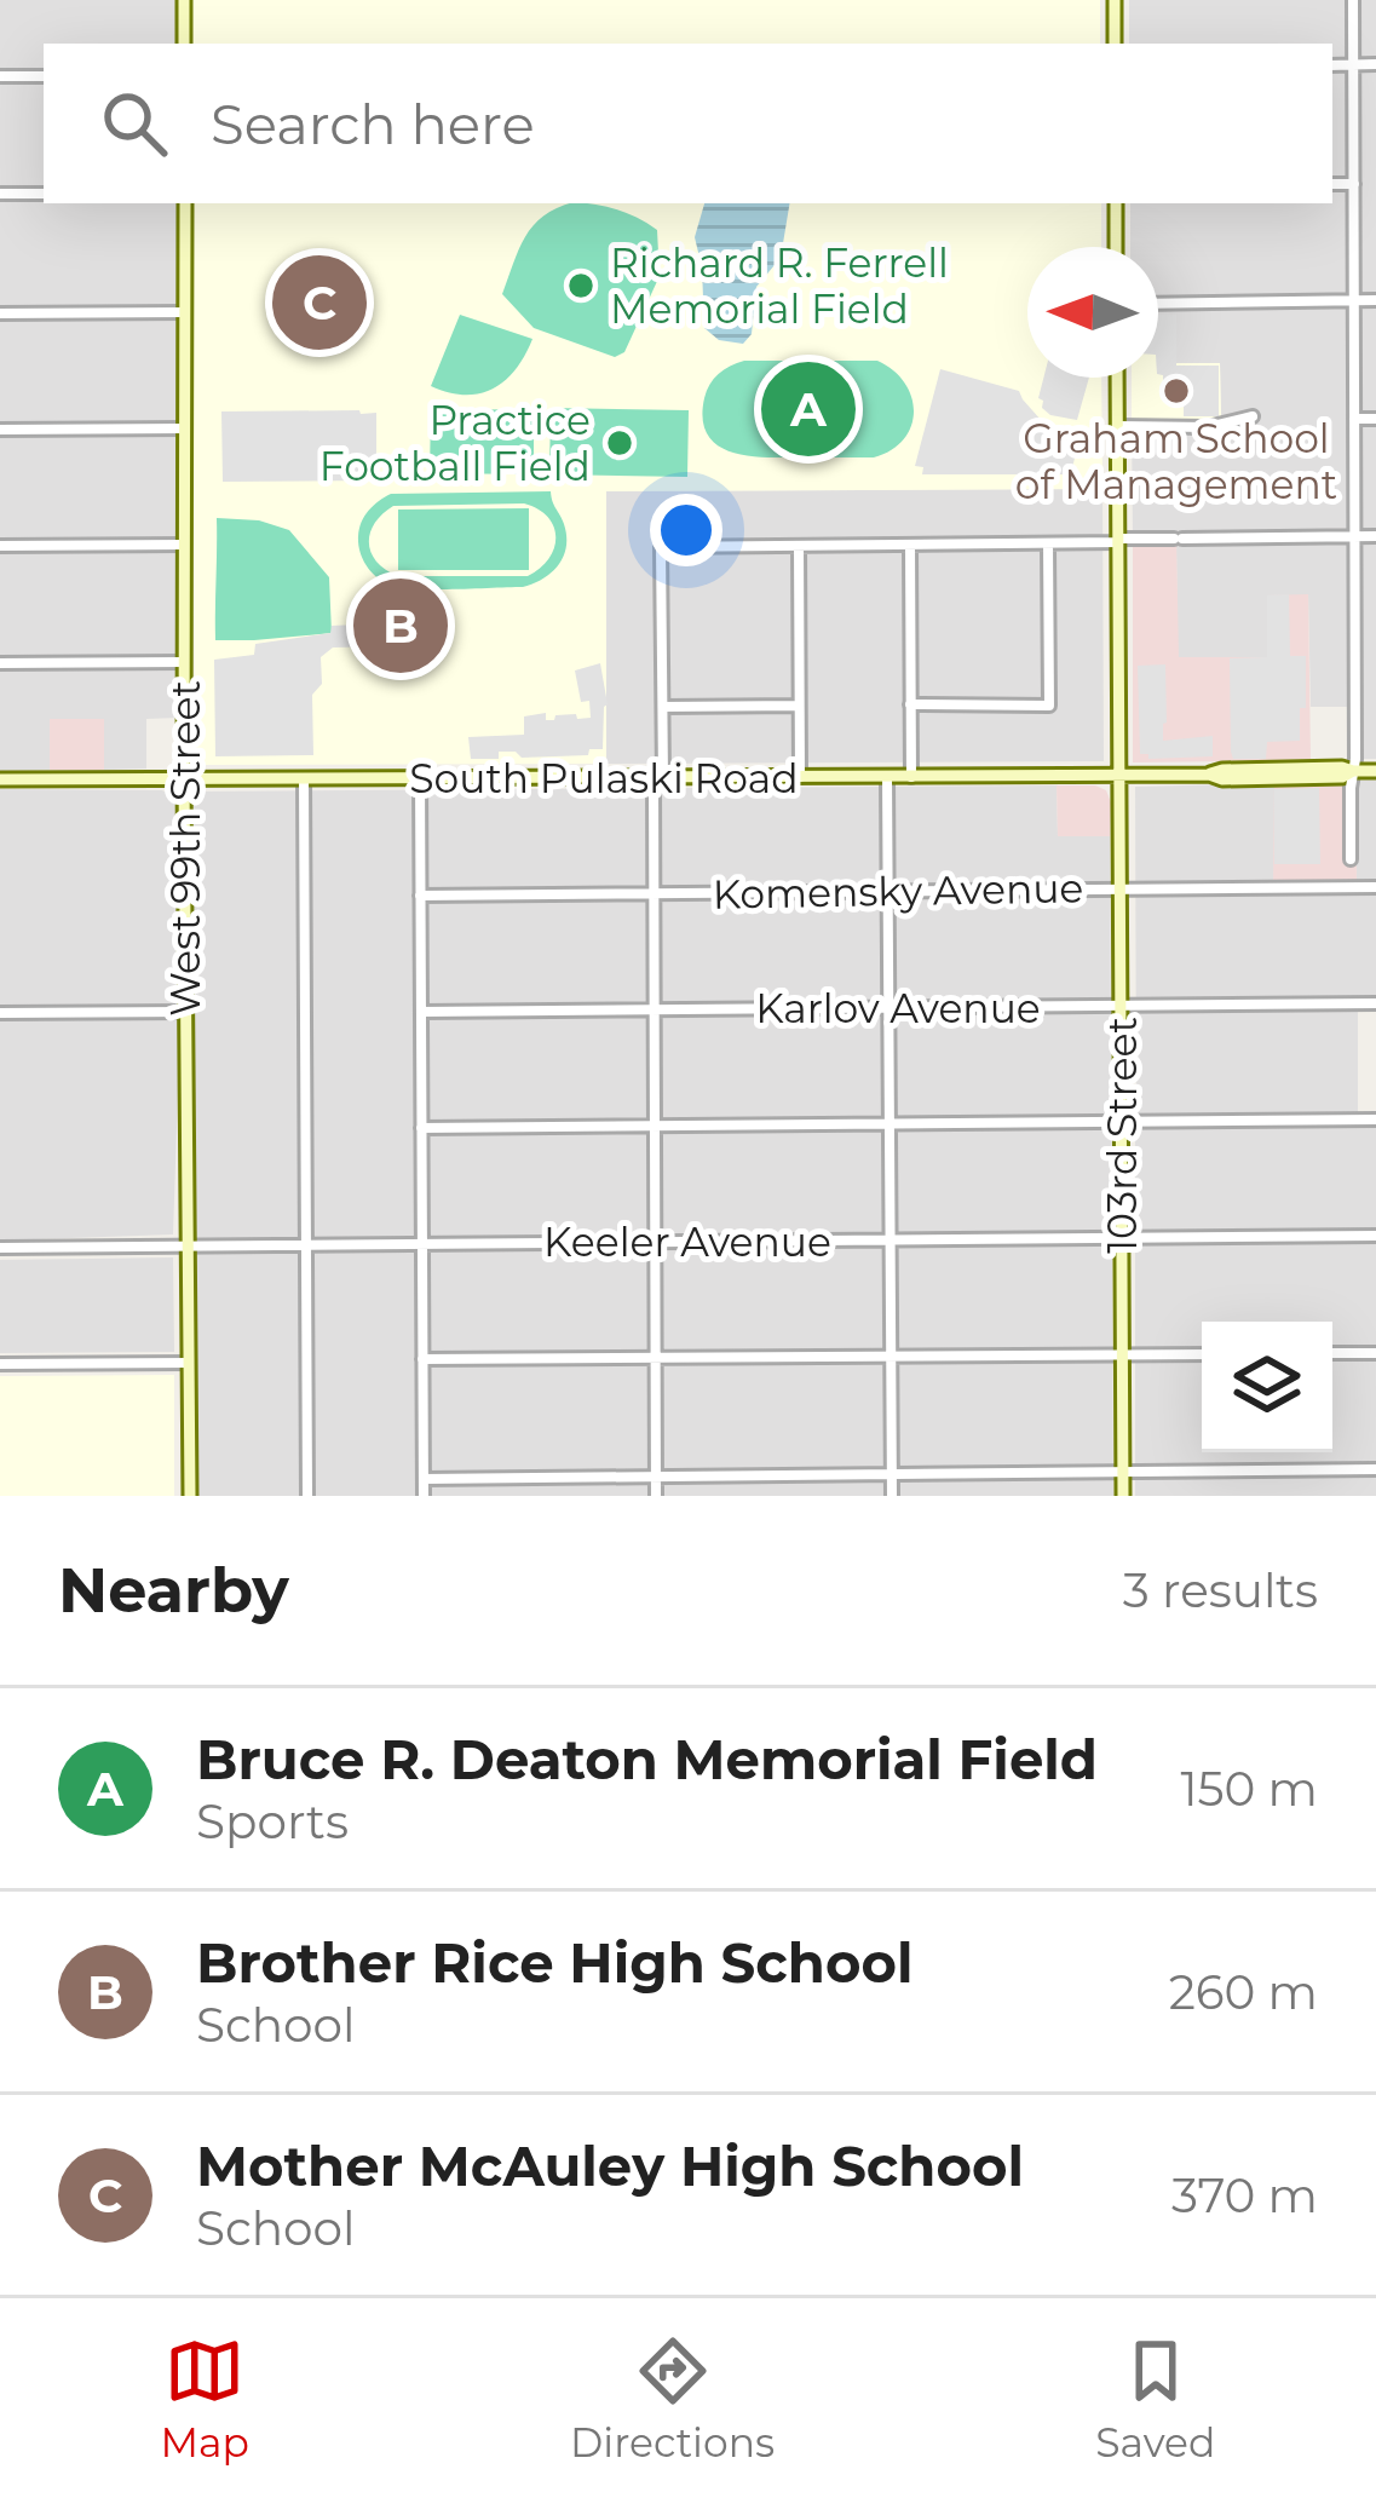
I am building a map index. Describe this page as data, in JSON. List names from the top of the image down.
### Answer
{
  "streets": {
    "main road": ["South Pulaski Road", "West 99th Street", "103rd Street"],
    "street": ["Komensky Avenue", "Karlov Avenue", "Keeler Avenue"]
  },
  "crossings": [
    ["South Pulaski Road", "West 99th Street"],
    ["South Pulaski Road", "103rd Street"],
    ["West 99th Street", "Keeler Avenue"],
    ["Komensky Avenue", "103rd Street"],
    ["Karlov Avenue", "103rd Street"],
    ["103rd Street", "Keeler Avenue"]
  ],
  "places": ["Richard R. Ferrell Memorial Field", "Graham School of Management", "Practice Football Field"],
  "north": "left",
  "page": {
    "search": "Search here",
    "pins": ["C", "A", "B"],
    "heading": ["Nearby", "3 results"],
    "list": [
      {
        "mark": "A",
        "name": "Bruce R. Deaton Memorial Field",
        "note": "Sports",
        "value": "150 m"
      },
      {
        "mark": "B",
        "name": "Brother Rice High School",
        "note": "School",
        "value": "260 m"
      },
      {
        "mark": "C",
        "name": "Mother McAuley High School",
        "note": "School",
        "value": "370 m"
      }
    ],
    "nav": ["Map", "Directions", "Saved"]
  }
}
